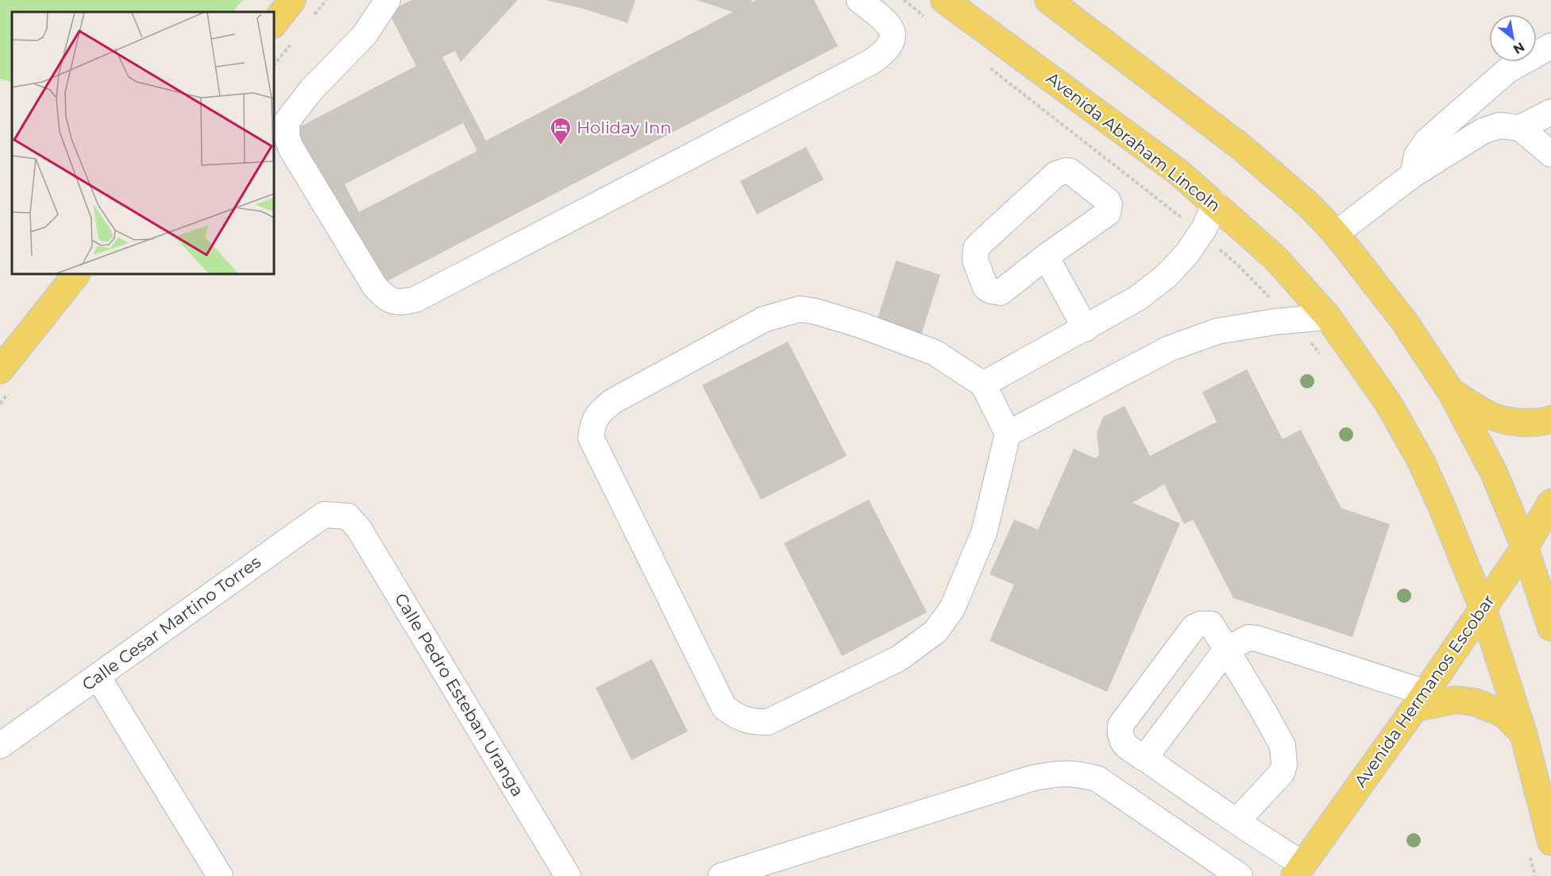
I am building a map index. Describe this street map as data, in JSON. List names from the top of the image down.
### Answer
{
  "streets": {
    "main road": ["Avenida Abraham Lincoln", "Avenida Hermanos Escobar"],
    "street": ["Calle Cesar Martino Torres", "Calle Pedro Esteban Uranga"]
  },
  "crossings": [
    ["Avenida Abraham Lincoln", "Avenida Hermanos Escobar"],
    ["Calle Cesar Martino Torres", "Calle Pedro Esteban Uranga"]
  ],
  "places": {
    "hotel": ["Holiday Inn"]
  },
  "north": "bottom right"
}
